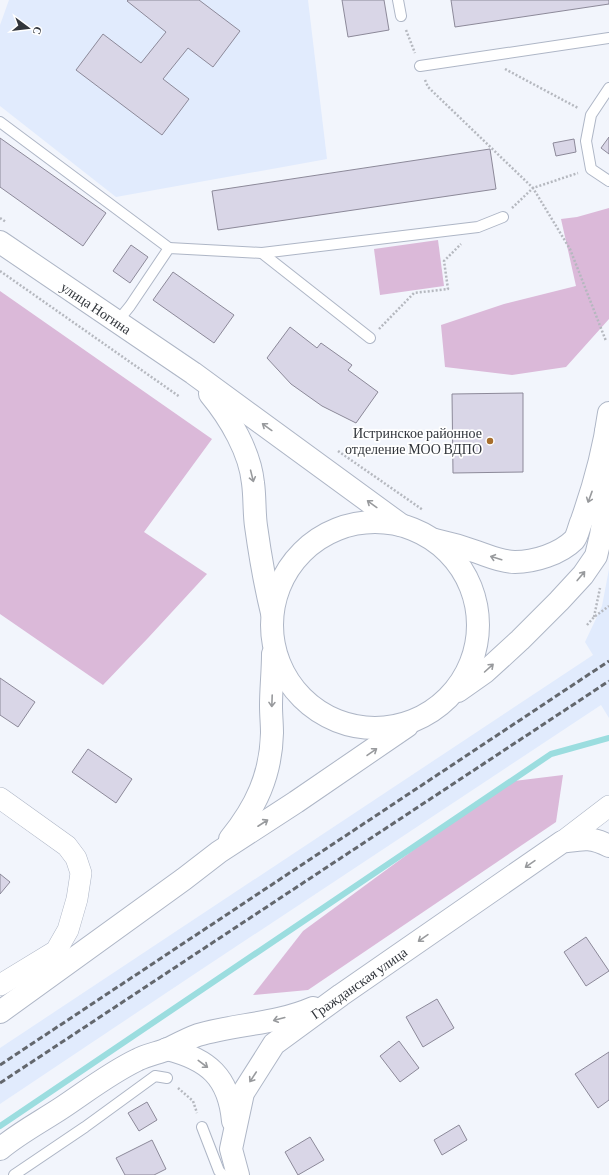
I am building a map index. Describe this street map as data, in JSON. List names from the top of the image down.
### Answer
{
  "streets": {
    "street": ["улица Ногина", "Гражданская улица"]
  },
  "places": ["Истринское районное отделение МОО ВДПО"],
  "north": "right"
}
